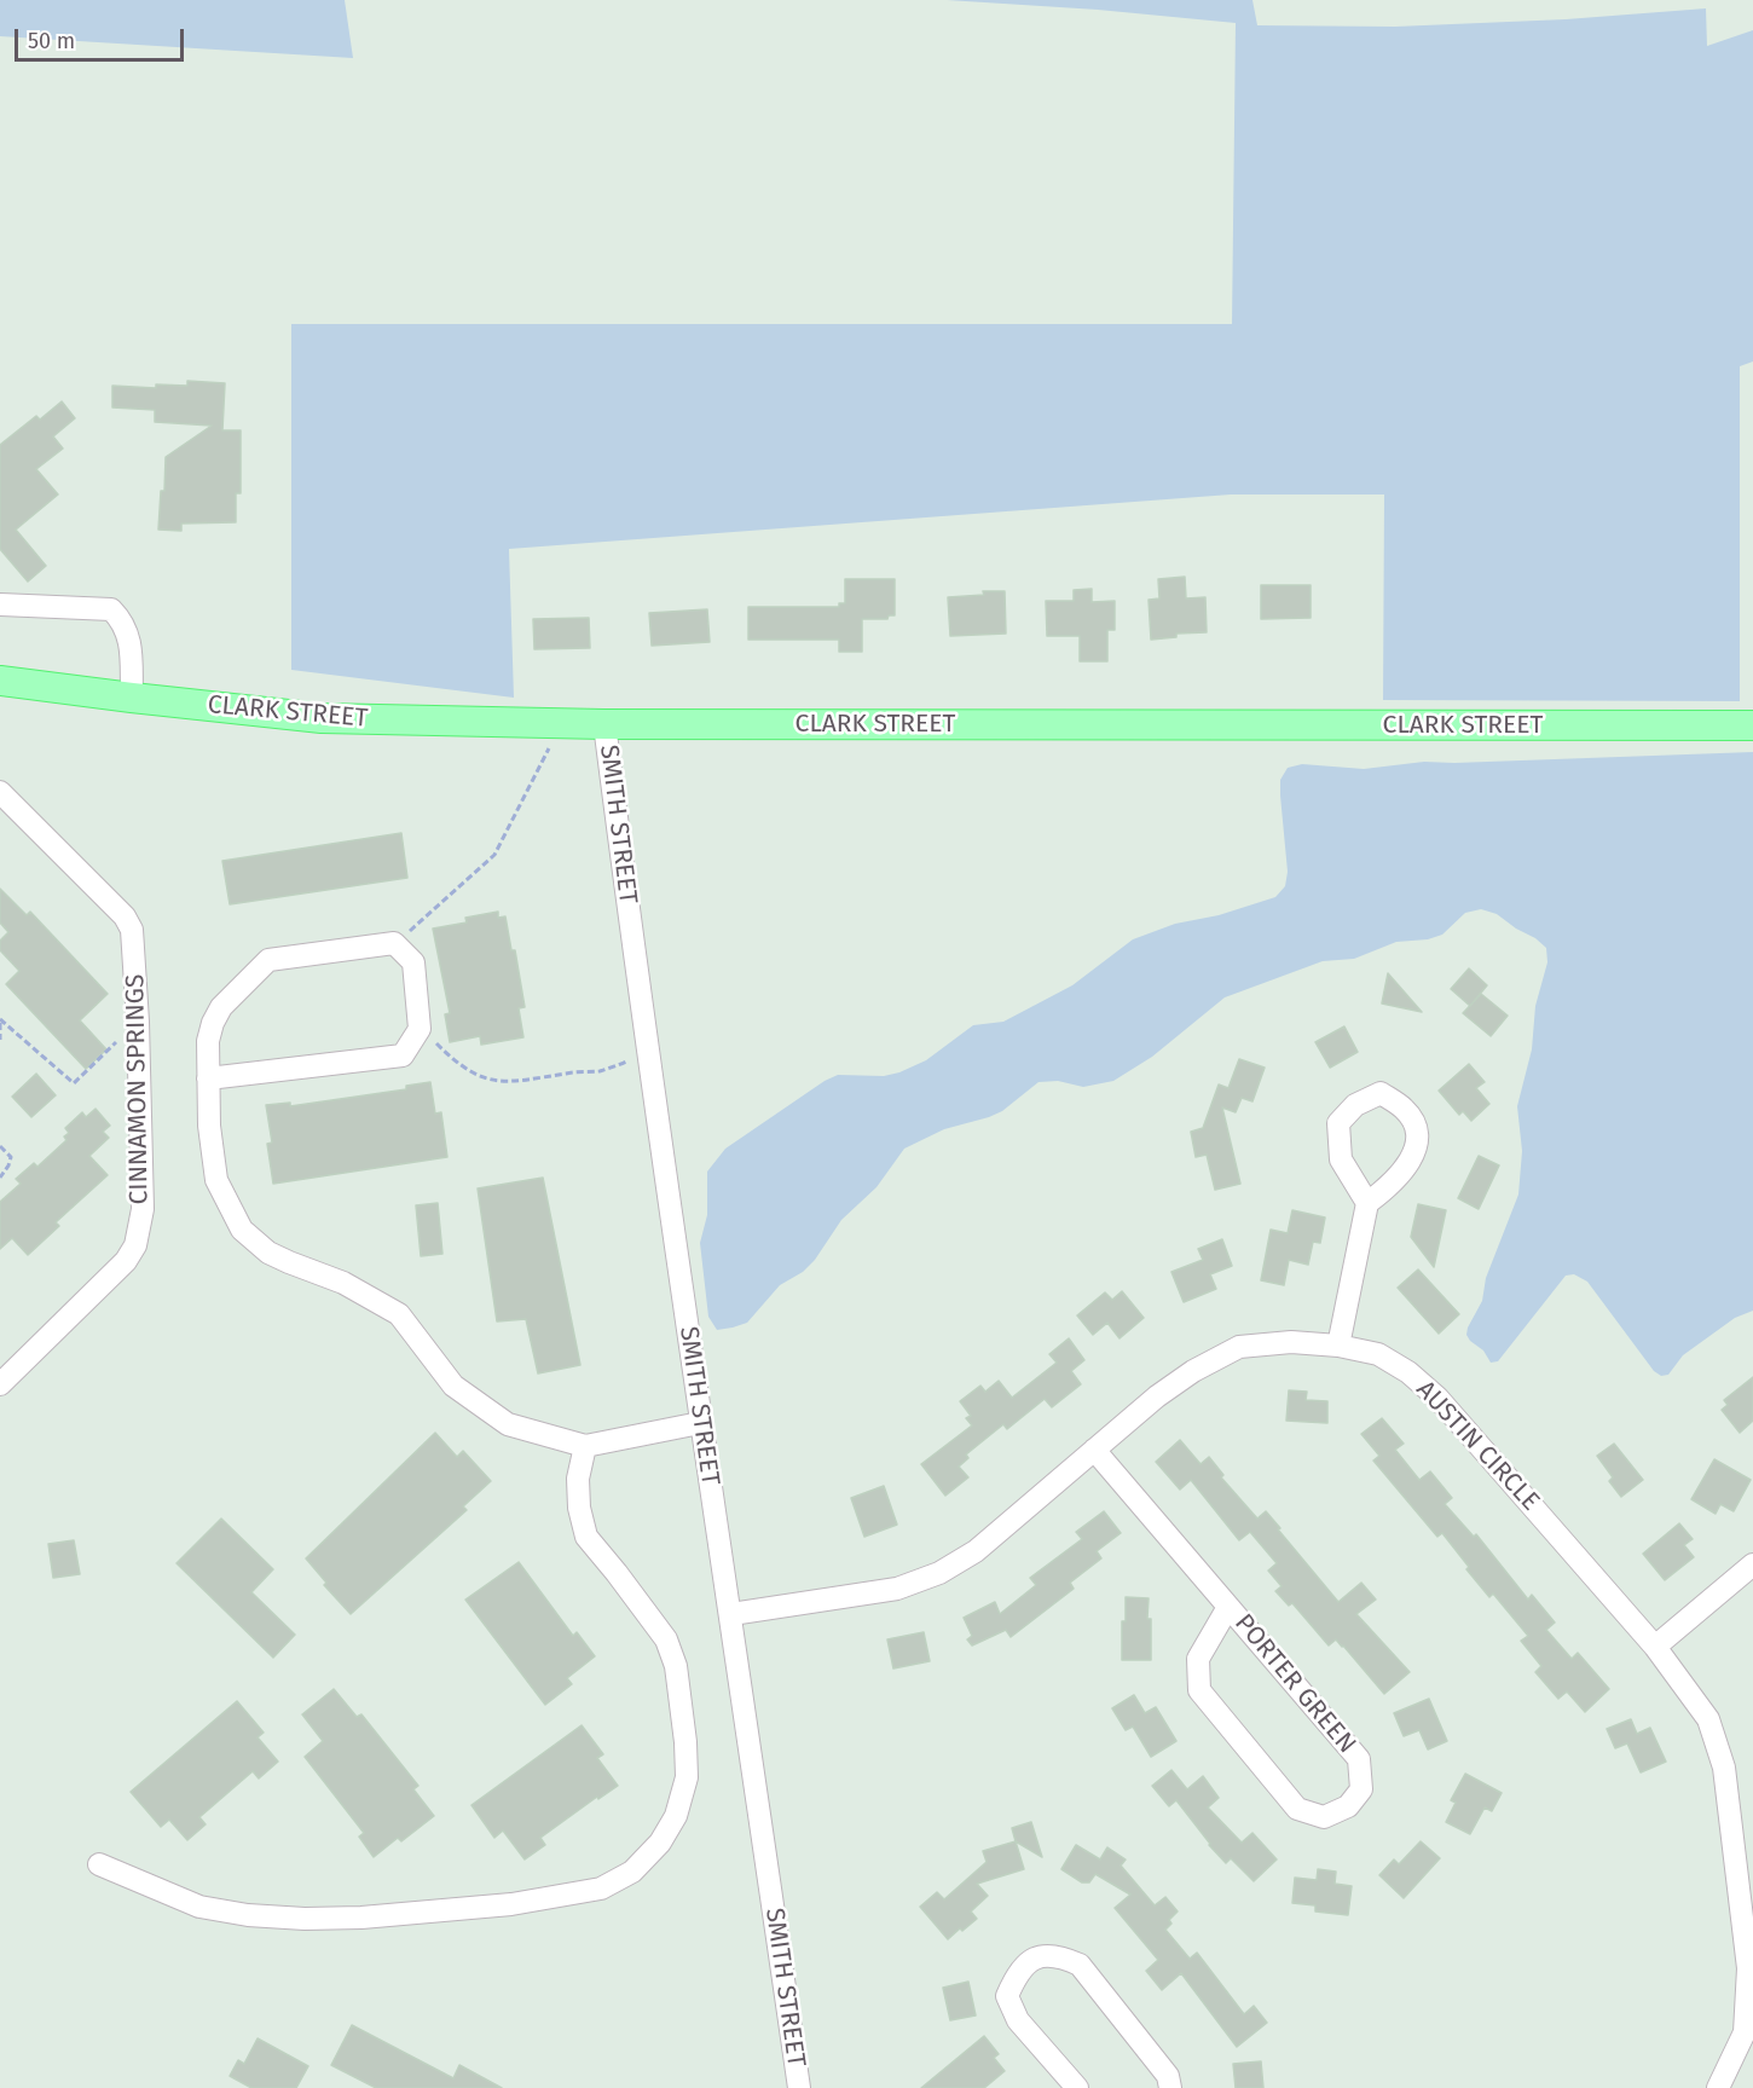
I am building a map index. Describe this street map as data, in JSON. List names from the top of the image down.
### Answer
{
  "streets": {
    "main road": ["CLARK STREET"],
    "street": [
      "SMITH STREET",
      "CINNAMON SPRINGS",
      "AUSTIN CIRCLE",
      "PORTER GREEN"
    ]
  },
  "crossings": [
    ["CLARK STREET", "SMITH STREET"],
    ["SMITH STREET", "AUSTIN CIRCLE"],
    ["AUSTIN CIRCLE", "PORTER GREEN"]
  ],
  "scale_bar": "50 m"
}
